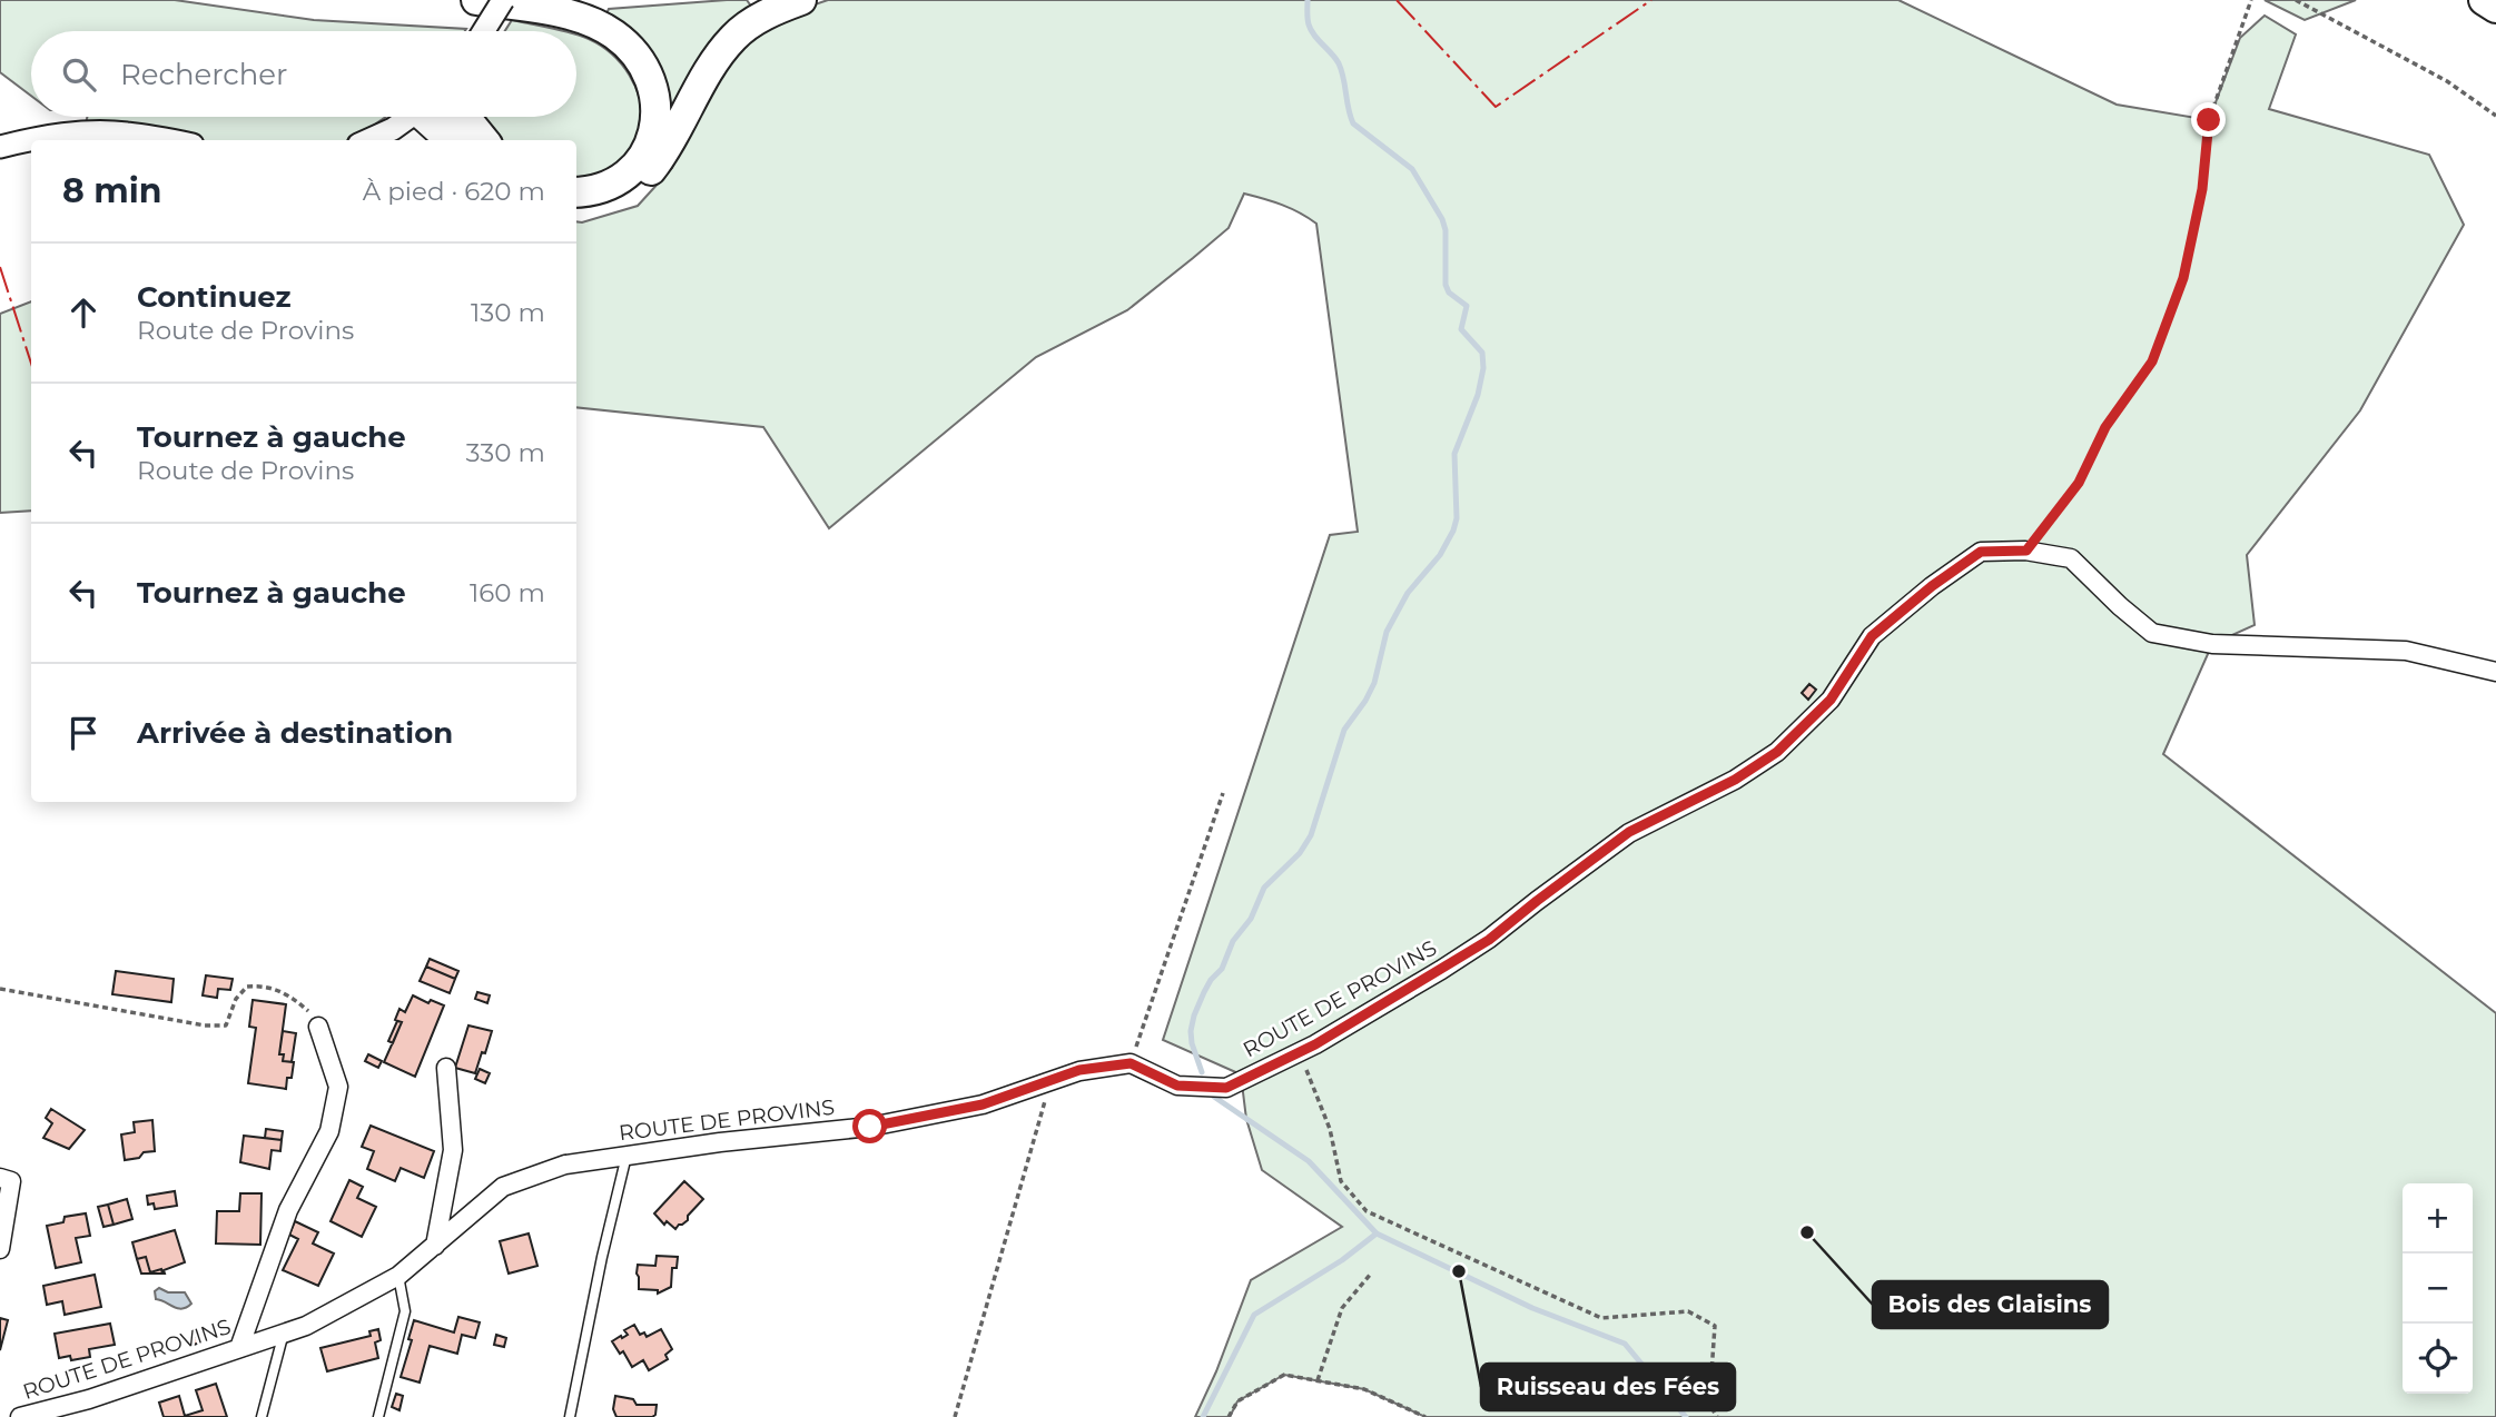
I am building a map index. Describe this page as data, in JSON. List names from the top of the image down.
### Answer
{
  "streets": {
    "street": ["ROUTE DE PROVINS"]
  },
  "places": ["Bois des Glaisins", "Ruisseau des Fées"],
  "page": {
    "search": "Rechercher",
    "heading": ["8 min", "À pied · 620 m"],
    "list": [
      ["Continuez", "Route de Provins", "130 m"],
      ["Tournez à gauche", "Route de Provins", "330 m"],
      ["Tournez à gauche", "160 m"],
      "Arrivée à destination"
    ],
    "map_buttons": ["+", "−"]
  }
}
